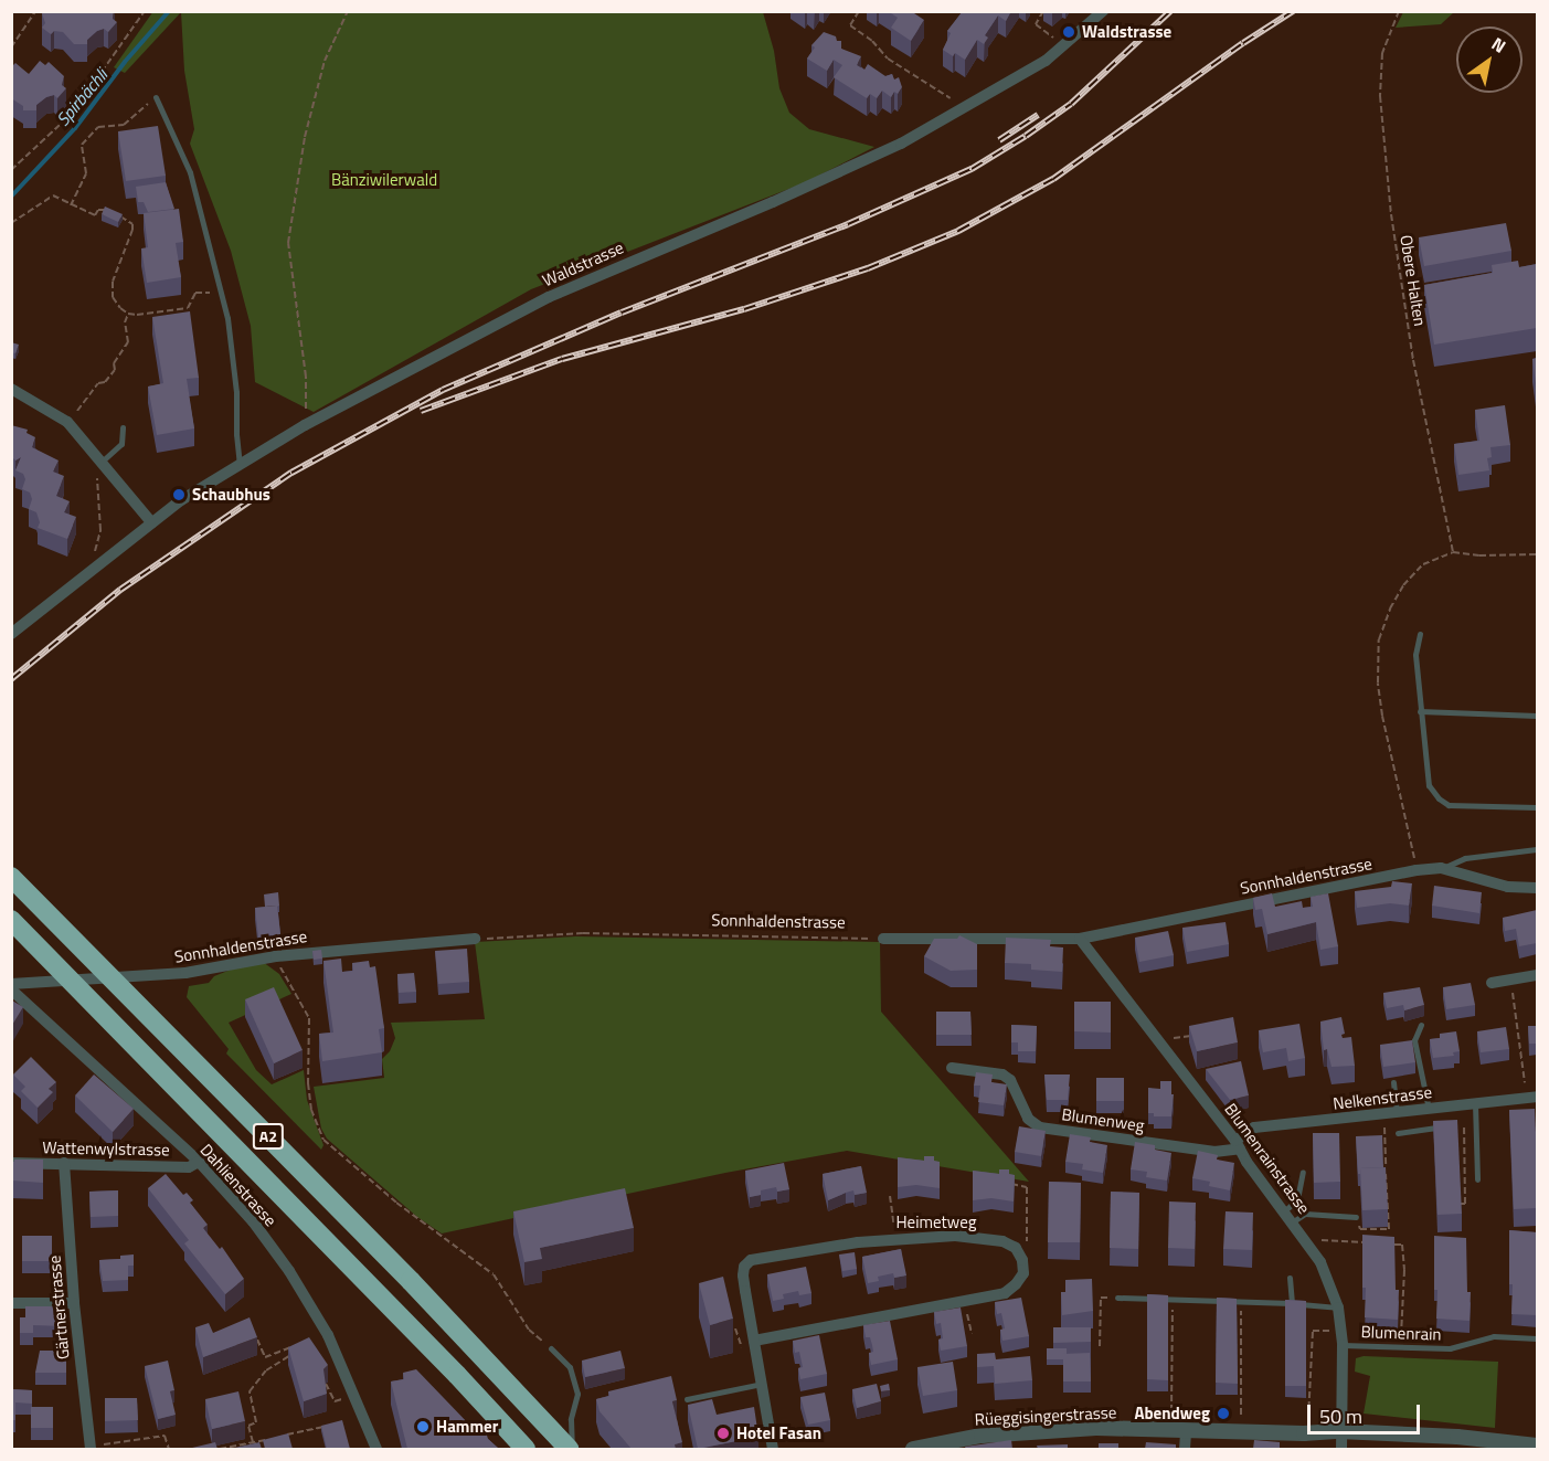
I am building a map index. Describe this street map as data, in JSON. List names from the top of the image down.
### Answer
{
  "streets": {
    "highway": ["A2"],
    "street": [
      "Waldstrasse",
      "Sonnhaldenstrasse",
      "Nelkenstrasse",
      "Blumenweg",
      "Wattenwylstrasse",
      "Blumenrainstrasse",
      "Dahlienstrasse",
      "Heimetweg",
      "Gärtnerstrasse",
      "Rüeggisingerstrasse"
    ],
    "lane": ["Blumenrain"],
    "path": ["Obere Halten"]
  },
  "crossings": [
    ["Sonnhaldenstrasse", "Blumenrainstrasse"],
    ["Nelkenstrasse", "Blumenweg"],
    ["Nelkenstrasse", "Blumenrainstrasse"],
    ["Blumenweg", "Blumenrainstrasse"],
    ["Wattenwylstrasse", "Dahlienstrasse"],
    ["Wattenwylstrasse", "Gärtnerstrasse"],
    ["Blumenrainstrasse", "Blumenrain"],
    ["Blumenrainstrasse", "Rüeggisingerstrasse"]
  ],
  "water": ["Spirbächli"],
  "parks": ["Bänziwilerwald"],
  "places": [
    "Waldstrasse",
    "Schaubhus",
    "Abendweg",
    "Hammer",
    "Hotel Fasan"
  ],
  "scale_bar": "50 m",
  "north": "top right"
}
